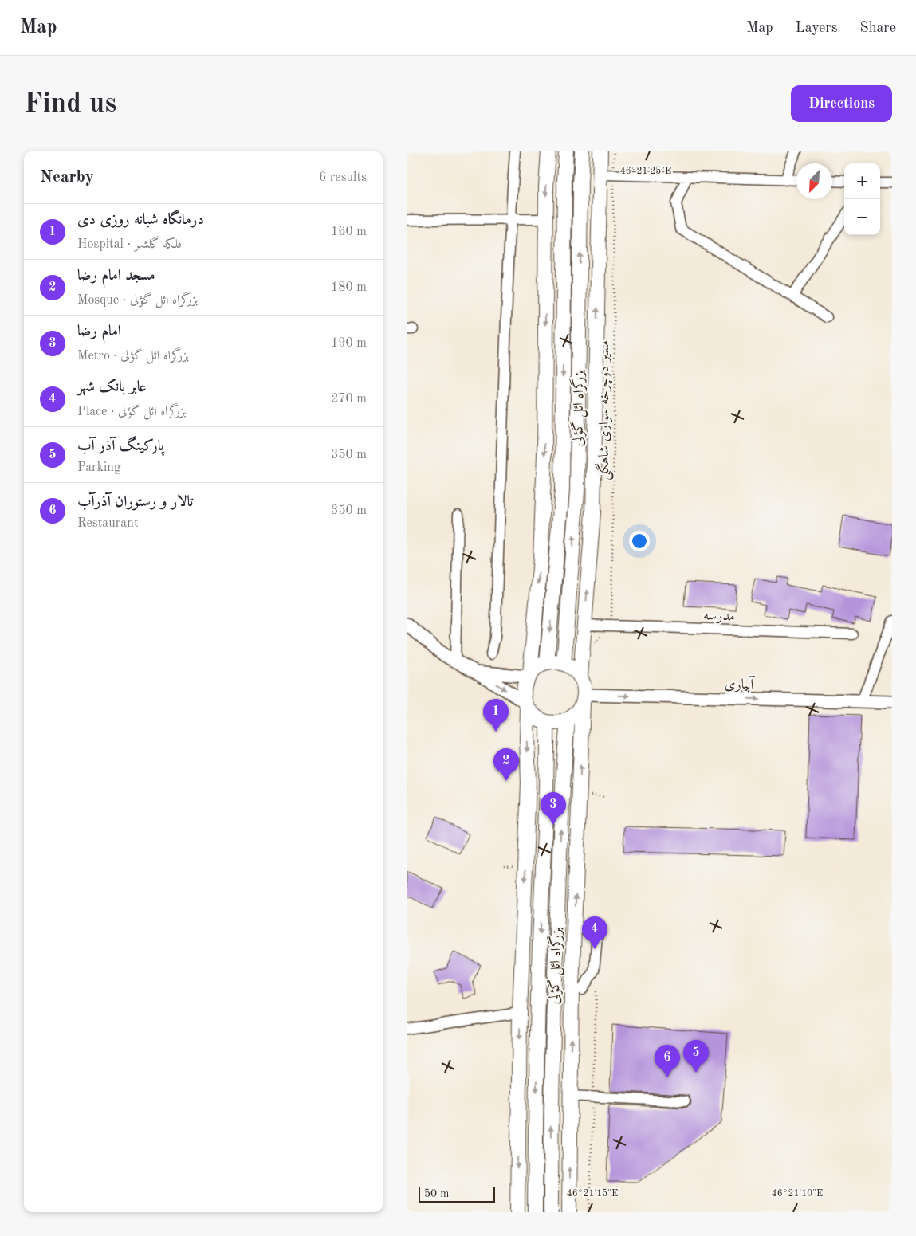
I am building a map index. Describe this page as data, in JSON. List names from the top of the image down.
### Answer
{
  "streets": {
    "highway": ["بزرگراه ائل گؤلی"],
    "main road": ["آبیاری"],
    "street": ["مدرسه"],
    "path": ["مسیر دوچرخه سواری شاهگلی"]
  },
  "crossings": [
    ["بزرگراه ائل گؤلی", "آبیاری"],
    ["مسیر دوچرخه سواری شاهگلی", "مدرسه"]
  ],
  "one_way": ["آبیاری"],
  "scale_bar": "50 m",
  "north": "bottom left",
  "page": {
    "header": "Map",
    "nav": ["Map", "Layers", "Share"],
    "buttons": "Directions",
    "title": "Find us",
    "heading": ["Nearby", "6 results"],
    "map_buttons": ["+", "−"],
    "list": [
      {
        "mark": "1",
        "name": "درمانگاه شبانه روزی دی",
        "note": "Hospital · فلکه گلشهر",
        "value": "160 m"
      },
      {
        "mark": "2",
        "name": "مسجد امام رضا",
        "note": "Mosque · بزرگراه ائل گؤلی",
        "value": "180 m"
      },
      {
        "mark": "3",
        "name": "امام رضا",
        "note": "Metro · بزرگراه ائل گؤلی",
        "value": "190 m"
      },
      {
        "mark": "4",
        "name": "عابر بانک شهر",
        "note": "Place · بزرگراه ائل گؤلی",
        "value": "270 m"
      },
      {
        "mark": "5",
        "name": "پارکینگ آذر آب",
        "note": "Parking",
        "value": "350 m"
      },
      {
        "mark": "6",
        "name": "تالار و رستوران آذرآب",
        "note": "Restaurant",
        "value": "350 m"
      }
    ],
    "pins": [
      "1",
      "2",
      "3",
      "4",
      "5",
      "6"
    ],
    "scale": "50 m"
  },
  "coordinates": ["46°21'25\"E", "46°21'15\"E", "46°21'10\"E"]
}
